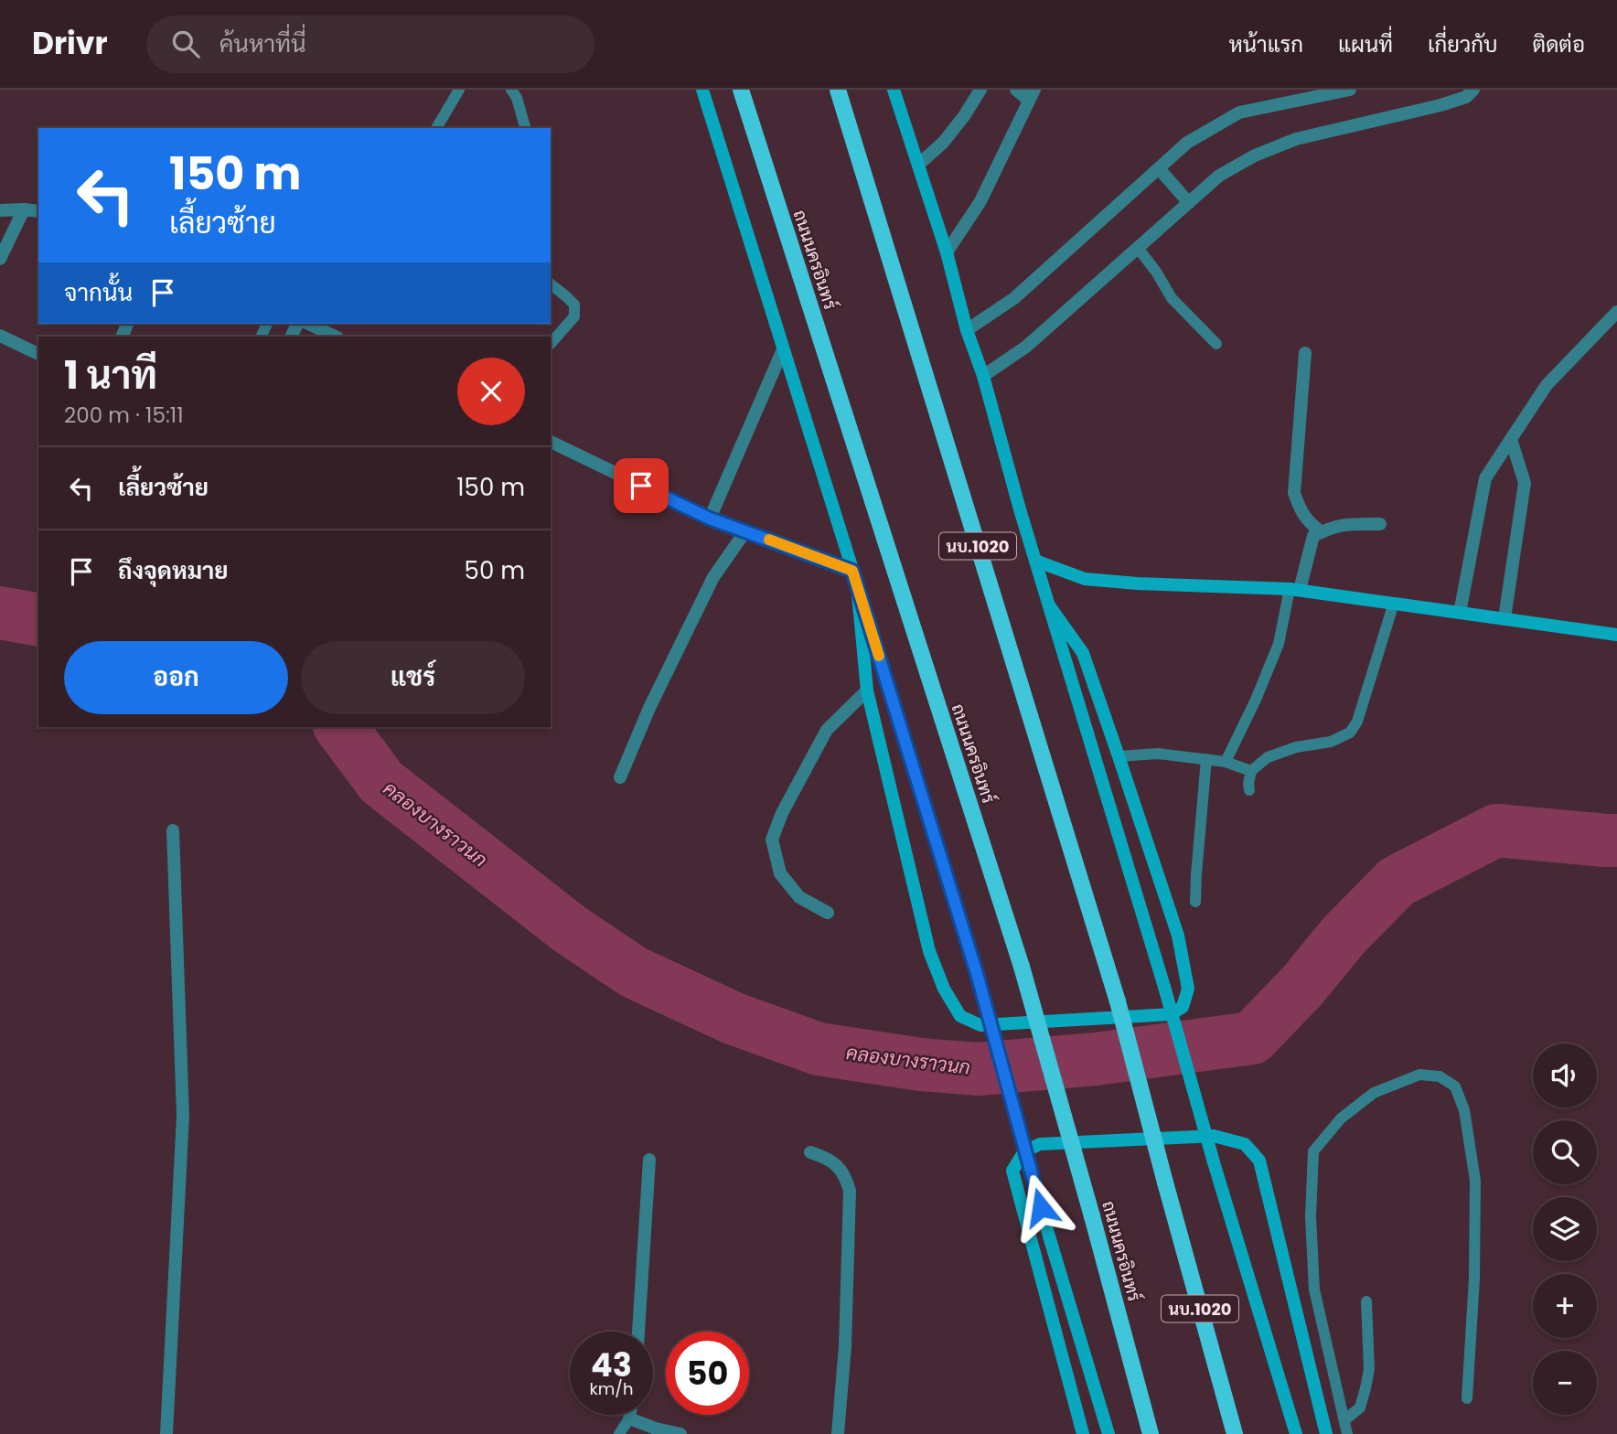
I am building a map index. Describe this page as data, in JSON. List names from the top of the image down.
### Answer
{
  "streets": {
    "main road": ["ถนนนครอินทร์", "นบ.1020"]
  },
  "water": ["คลองบางราวนก"],
  "page": {
    "header": "Drivr",
    "search": "ค้นหาที่นี่",
    "nav": [
      "หน้าแรก",
      "แผนที่",
      "เกี่ยวกับ",
      "ติดต่อ"
    ],
    "turn": ["150 m", "เลี้ยวซ้าย"],
    "then": "จากนั้น",
    "heading": ["1 นาที", "200 m · 15:11"],
    "list": [
      {
        "name": "เลี้ยวซ้าย",
        "value": "150 m"
      },
      {
        "name": "ถึงจุดหมาย",
        "value": "50 m"
      }
    ],
    "buttons": ["ออก", "แชร์"],
    "map_buttons": ["+", "−"],
    "speed": "43 km/h",
    "limit": "50"
  }
}
